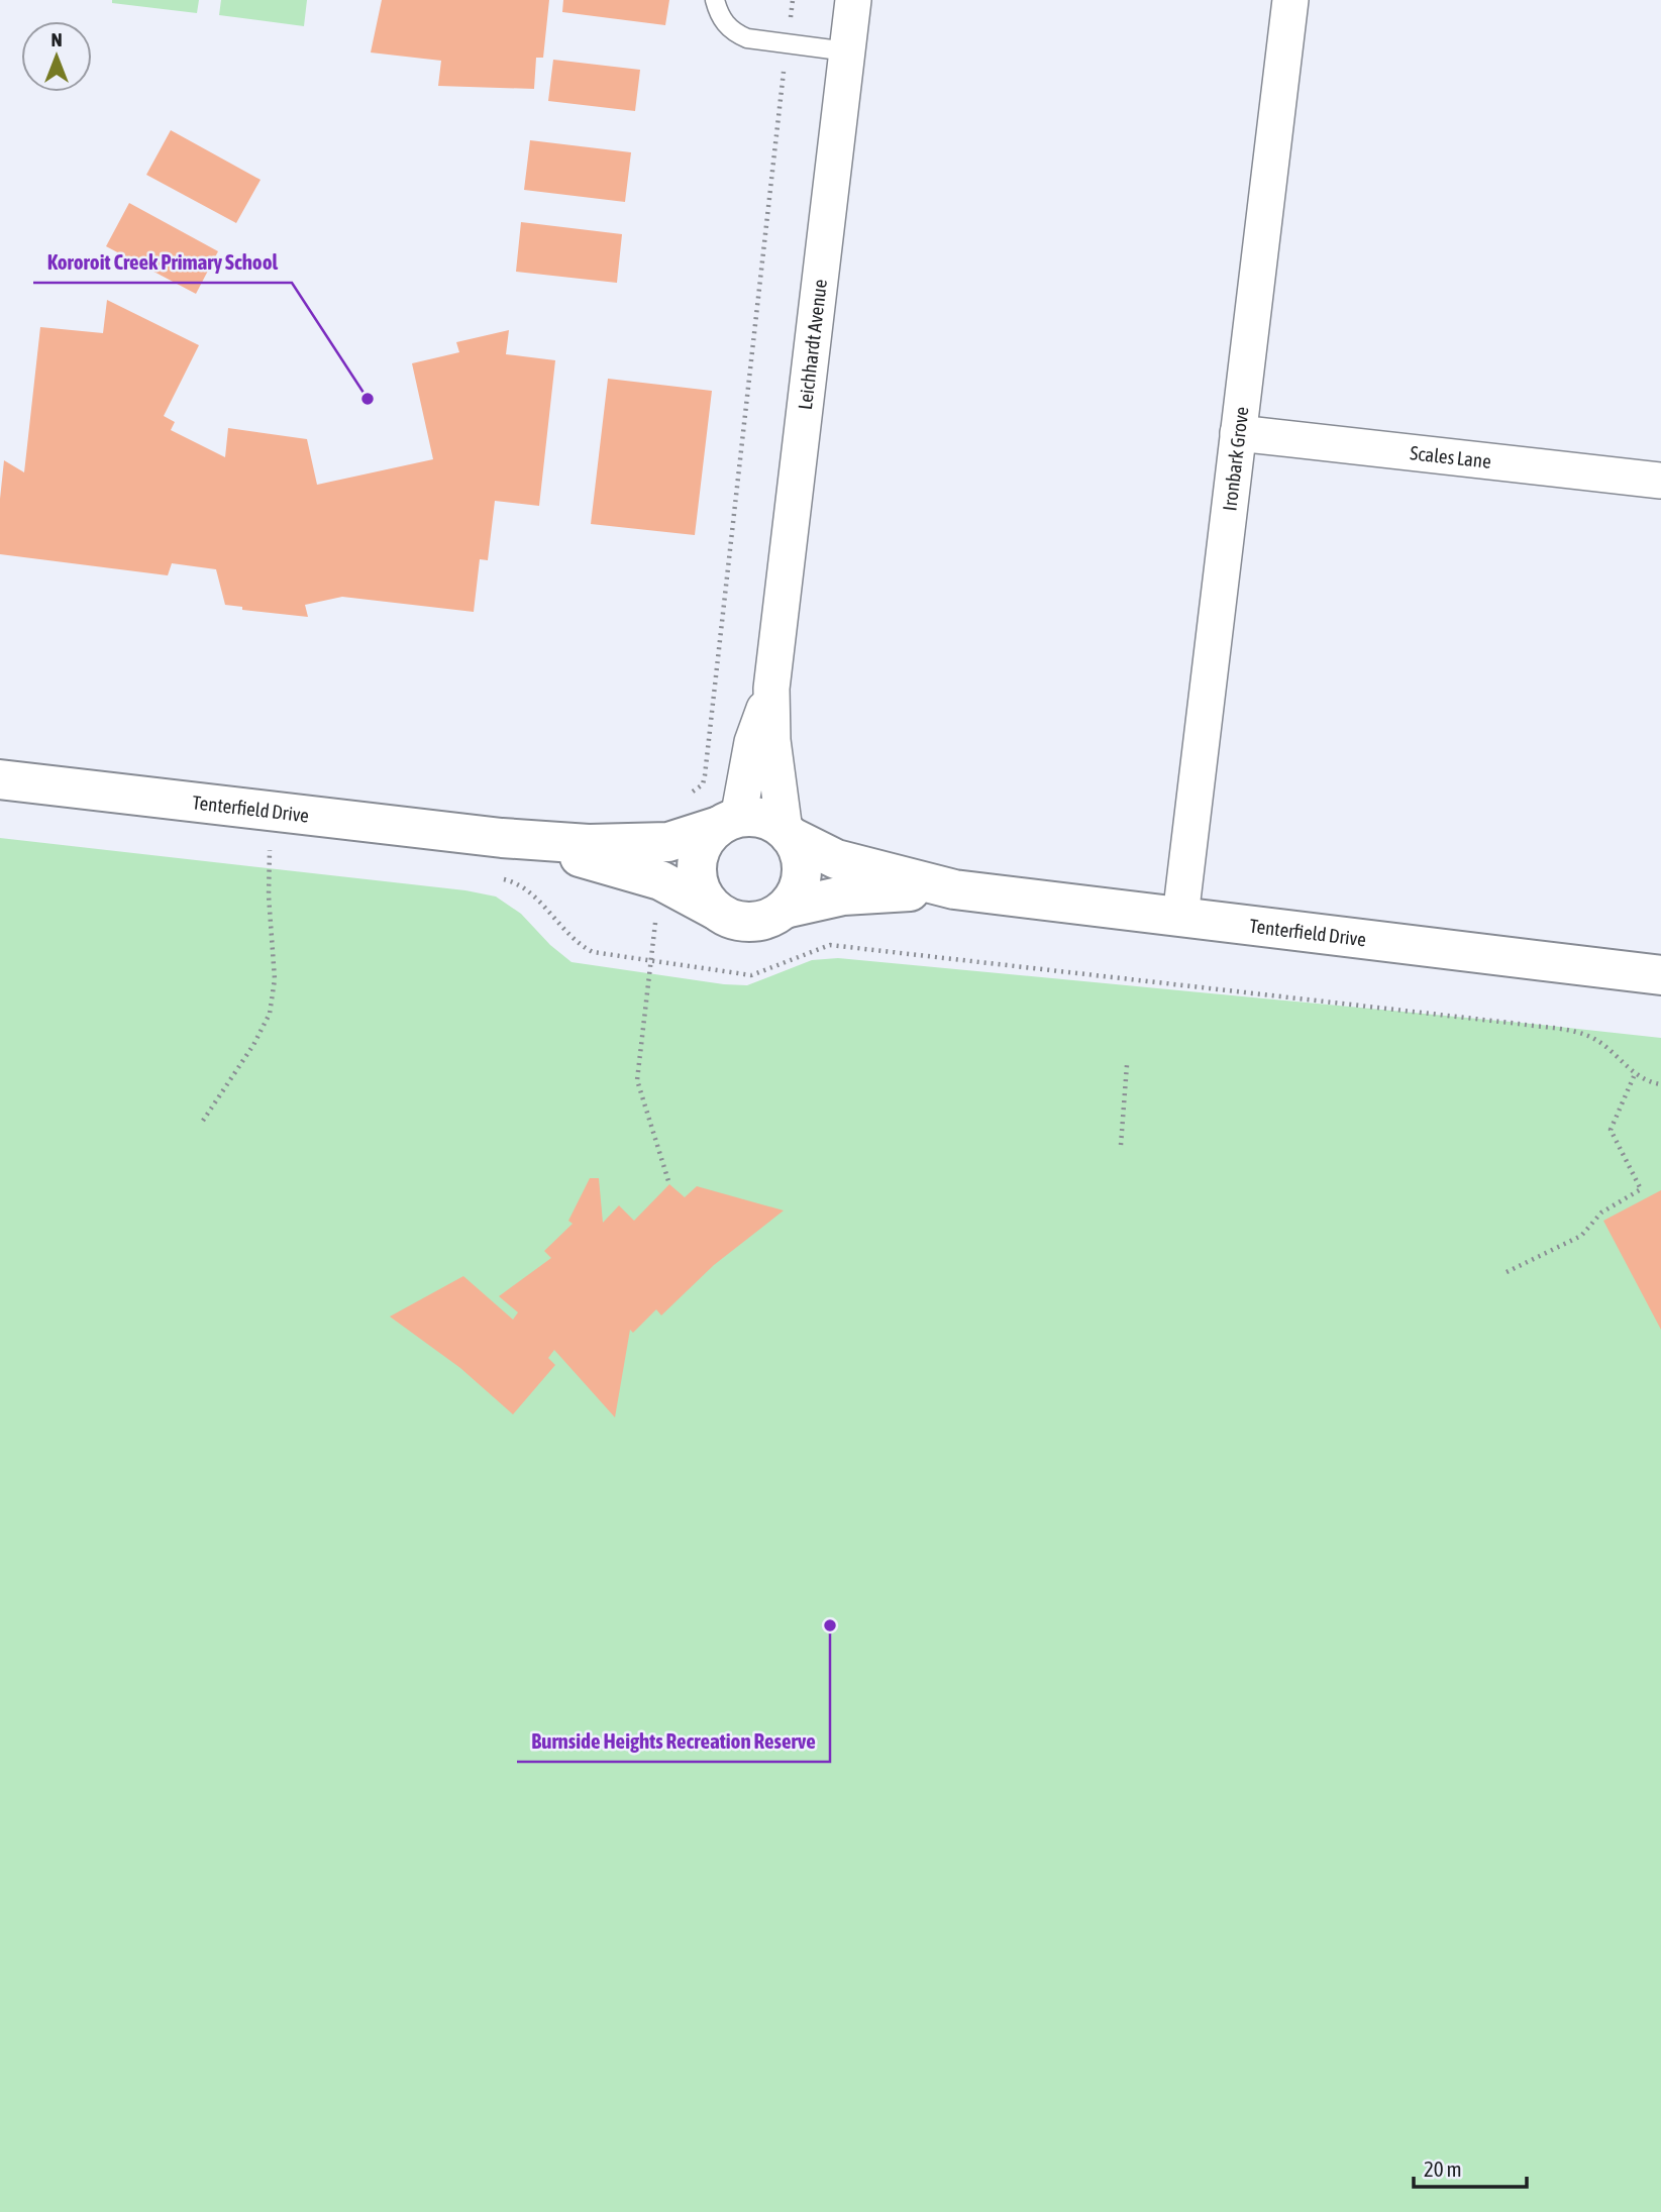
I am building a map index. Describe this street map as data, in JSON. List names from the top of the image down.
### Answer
{
  "streets": {
    "street": [
      "Leichhardt Avenue",
      "Scales Lane",
      "Ironbark Grove",
      "Tenterfield Drive"
    ]
  },
  "crossings": [
    ["Leichhardt Avenue", "Tenterfield Drive"],
    ["Scales Lane", "Ironbark Grove"],
    ["Ironbark Grove", "Tenterfield Drive"]
  ],
  "places": ["Kororoit Creek Primary School", "Burnside Heights Recreation Reserve"],
  "scale_bar": "20 m",
  "north": "top"
}
